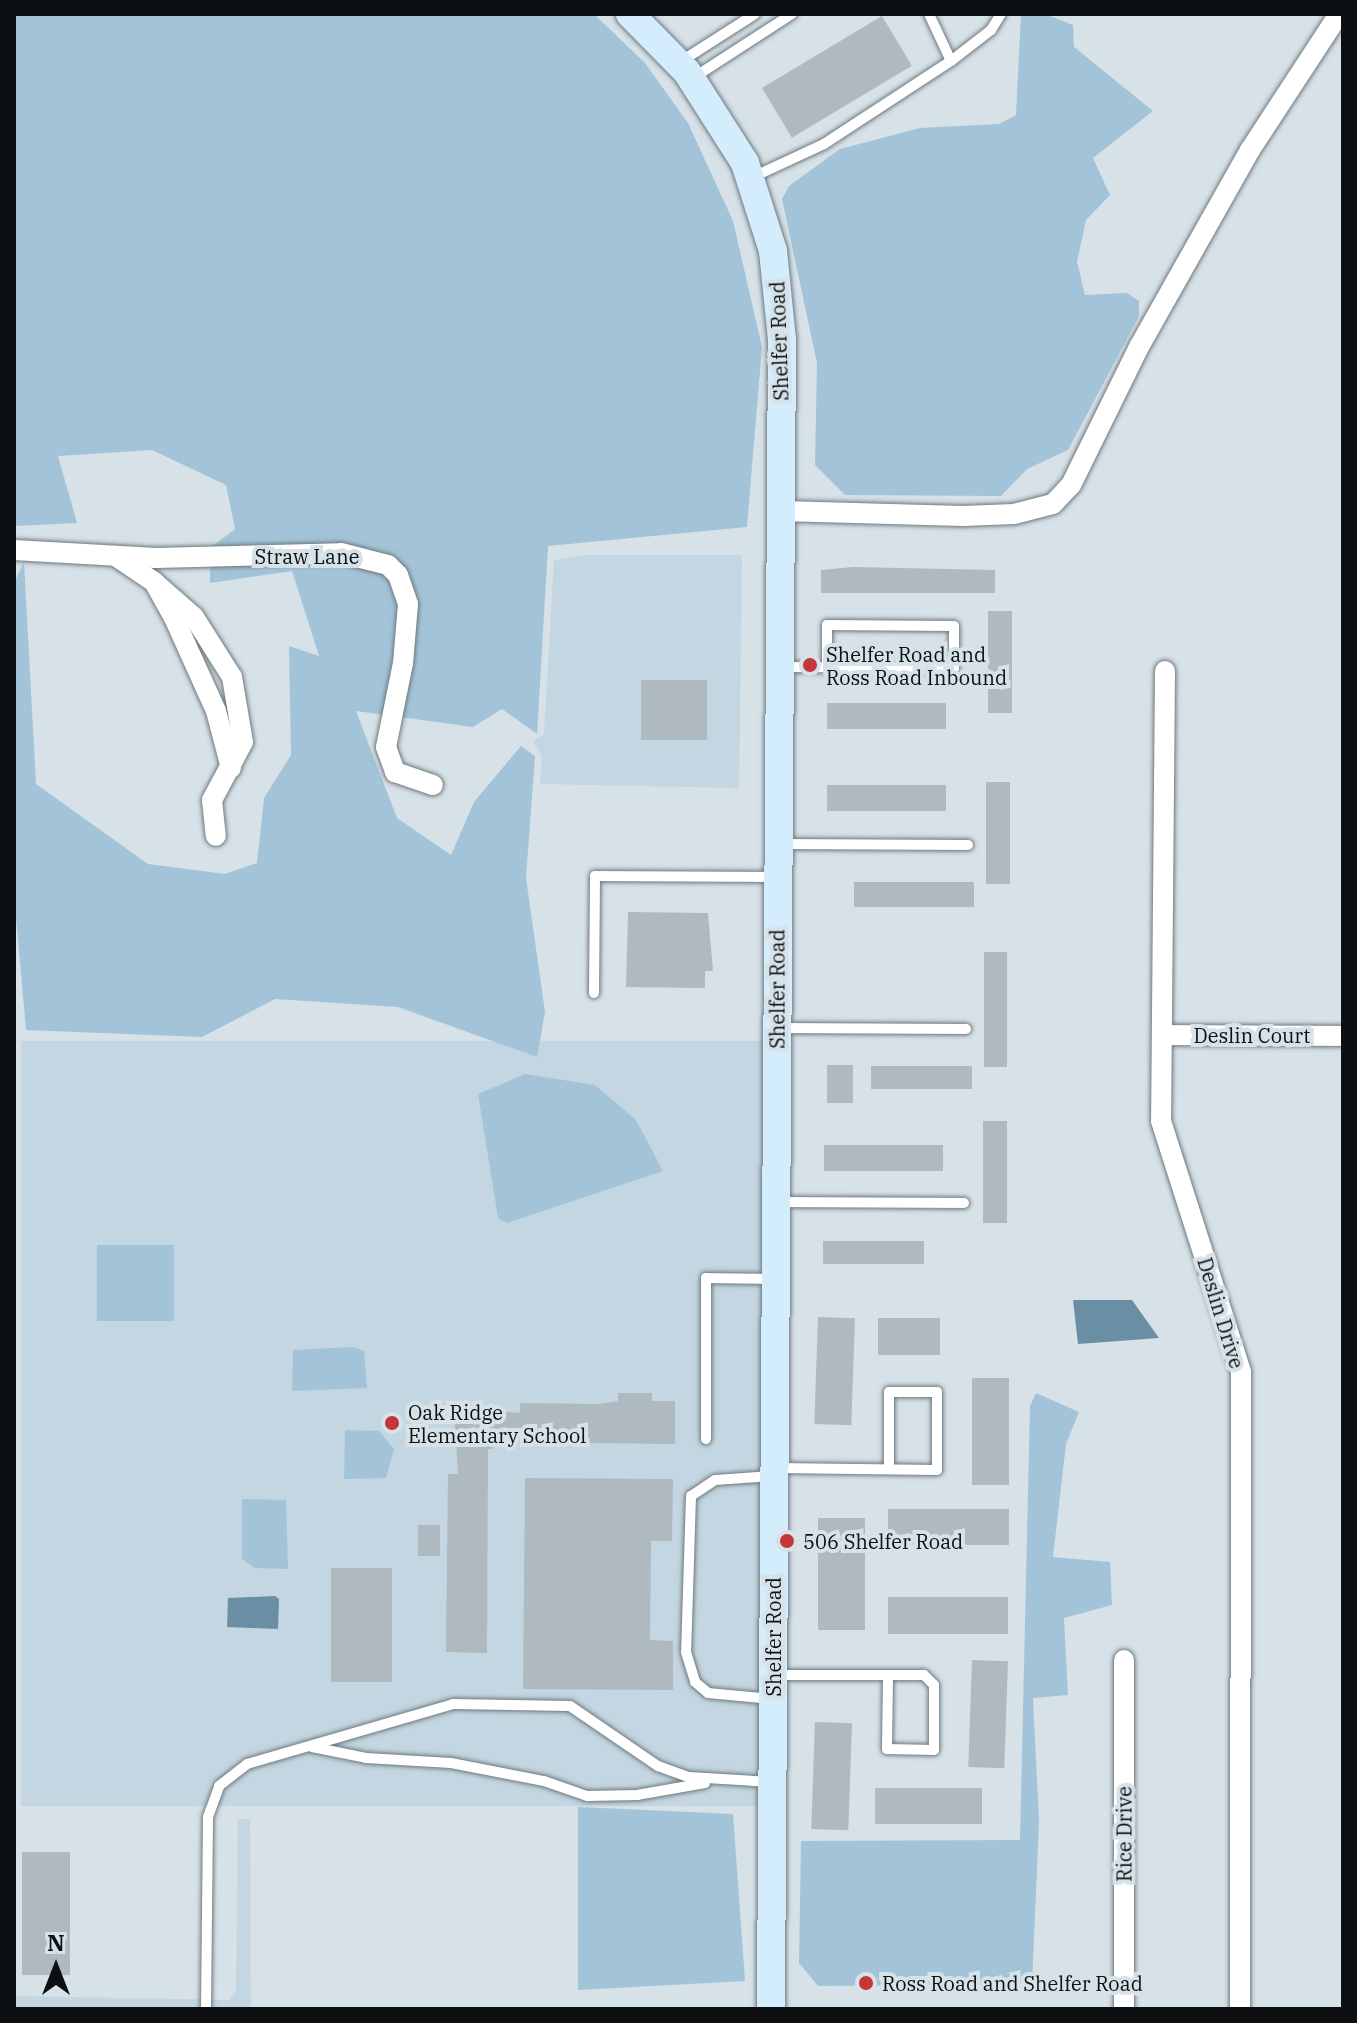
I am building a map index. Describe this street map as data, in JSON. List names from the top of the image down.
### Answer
{
  "streets": {
    "street": [
      "Shelfer Road",
      "Straw Lane",
      "Deslin Court",
      "Deslin Drive",
      "Rice Drive"
    ]
  },
  "crossings": [
    ["Deslin Court", "Deslin Drive"]
  ],
  "places": [
    "Shelfer Road and Ross Road Inbound",
    "Oak Ridge Elementary School",
    "506 Shelfer Road",
    "Ross Road and Shelfer Road"
  ],
  "north": "top"
}
